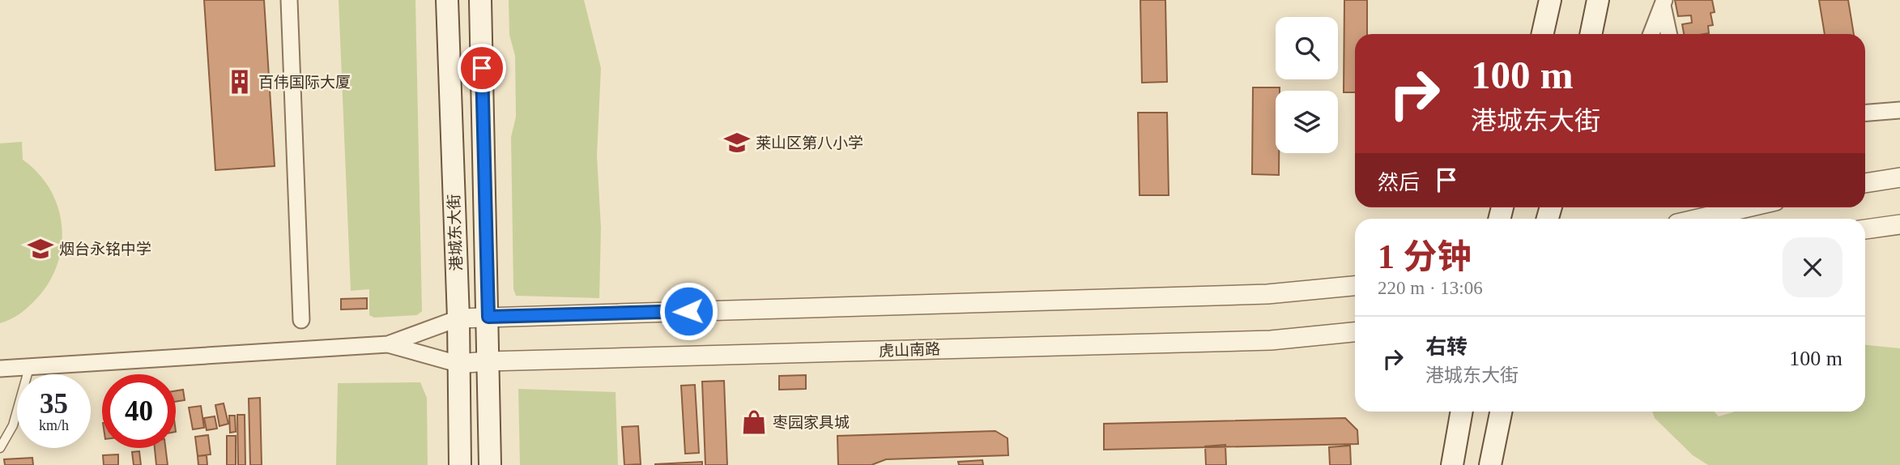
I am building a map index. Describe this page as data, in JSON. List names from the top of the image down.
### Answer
{
  "streets": {
    "main road": ["港城东大街"],
    "street": ["虎山南路"]
  },
  "crossings": [
    ["港城东大街", "虎山南路"]
  ],
  "places": {
    "building": ["百伟国际大厦"],
    "school or university": ["莱山区第八小学", "烟台永铭中学"],
    "shop": ["枣园家具城"]
  },
  "page": {
    "turn": ["100 m", "港城东大街"],
    "then": "然后",
    "heading": ["1 分钟", "220 m · 13:06"],
    "list": [
      {
        "name": "右转",
        "note": "港城东大街",
        "value": "100 m"
      }
    ],
    "speed": "35 km/h",
    "limit": "40"
  }
}
